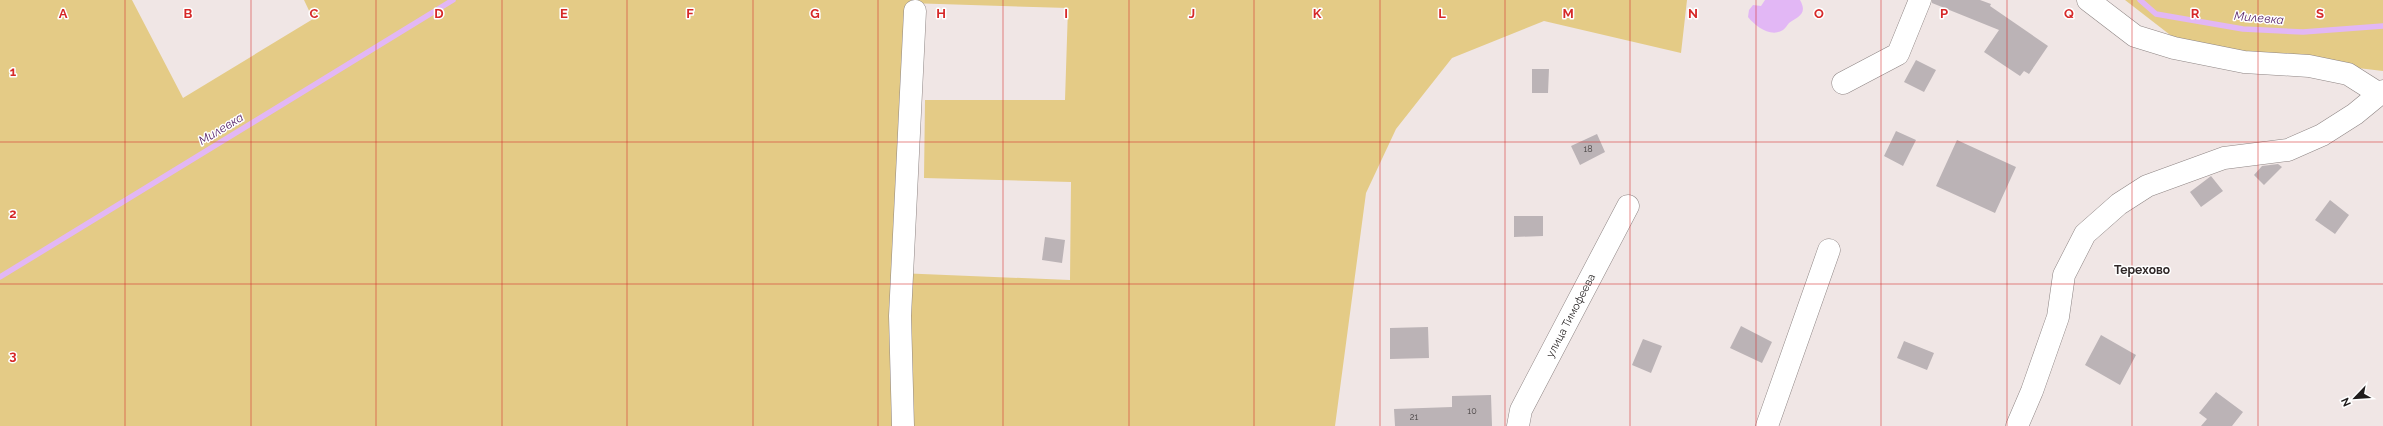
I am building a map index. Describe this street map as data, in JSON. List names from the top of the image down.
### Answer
{
  "streets": {
    "street": ["улица Тимофеева"]
  },
  "districts": ["Терехово"],
  "water": ["Милевка"],
  "house_numbers": ["18", "10", "21"],
  "north": "bottom left",
  "grid": {
    "columns": [
      "A",
      "B",
      "C",
      "D",
      "E",
      "F",
      "G",
      "H",
      "I",
      "J",
      "K",
      "L",
      "M",
      "N",
      "O",
      "P",
      "Q",
      "R",
      "S"
    ],
    "rows": ["1", "2", "3"]
  }
}
